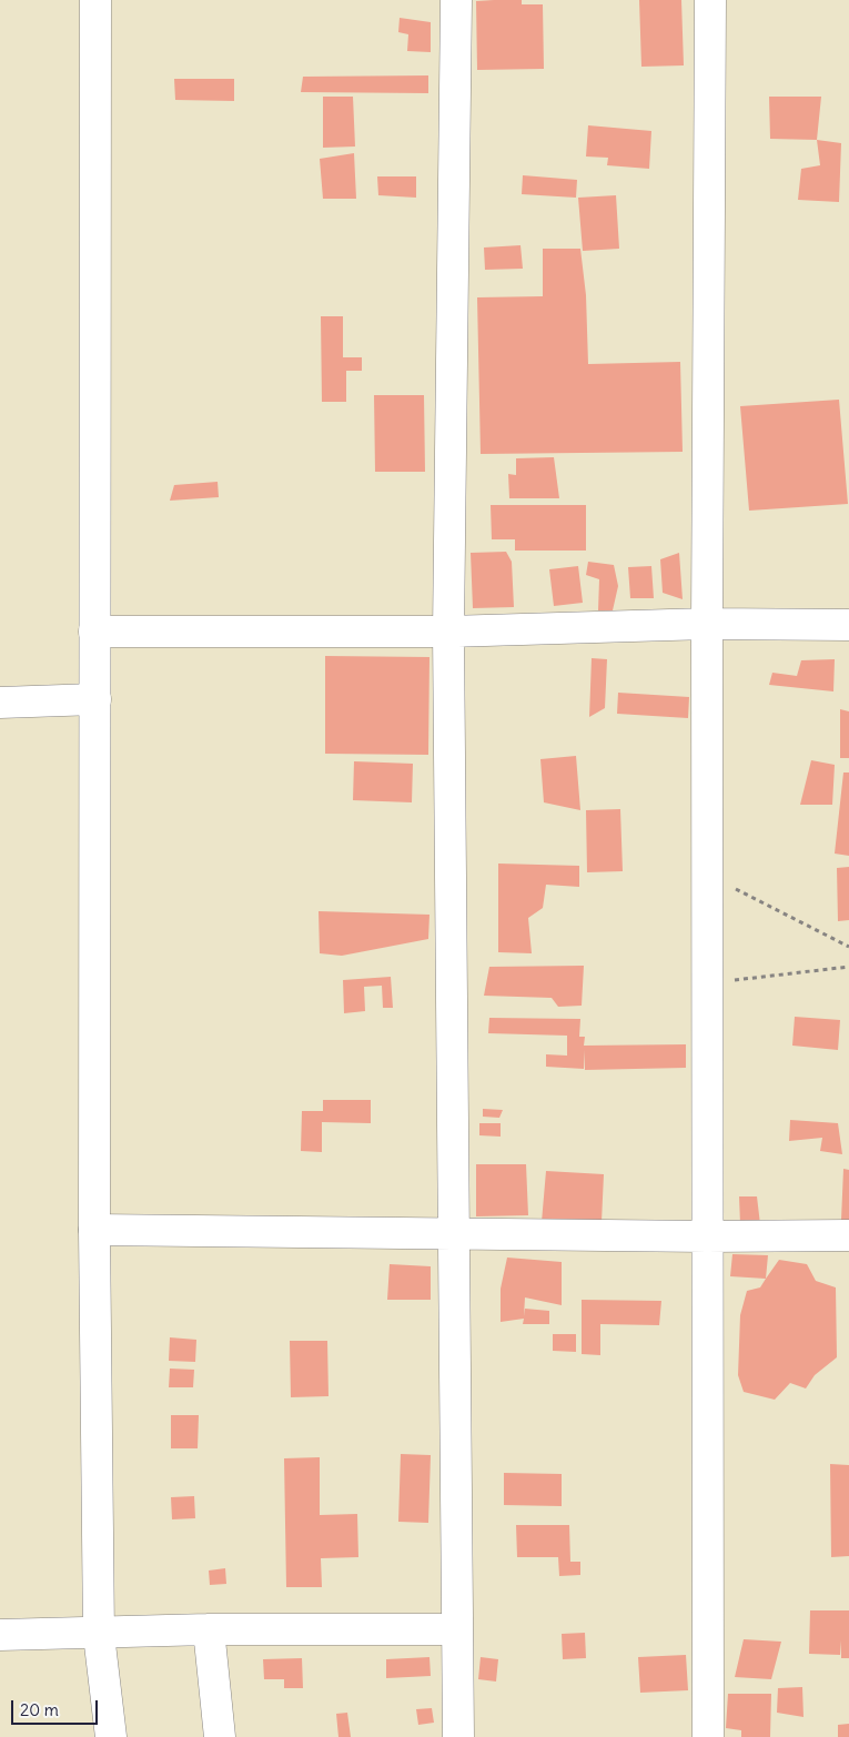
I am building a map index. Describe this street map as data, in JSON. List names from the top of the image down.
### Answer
{
  "scale_bar": "20 m"
}
